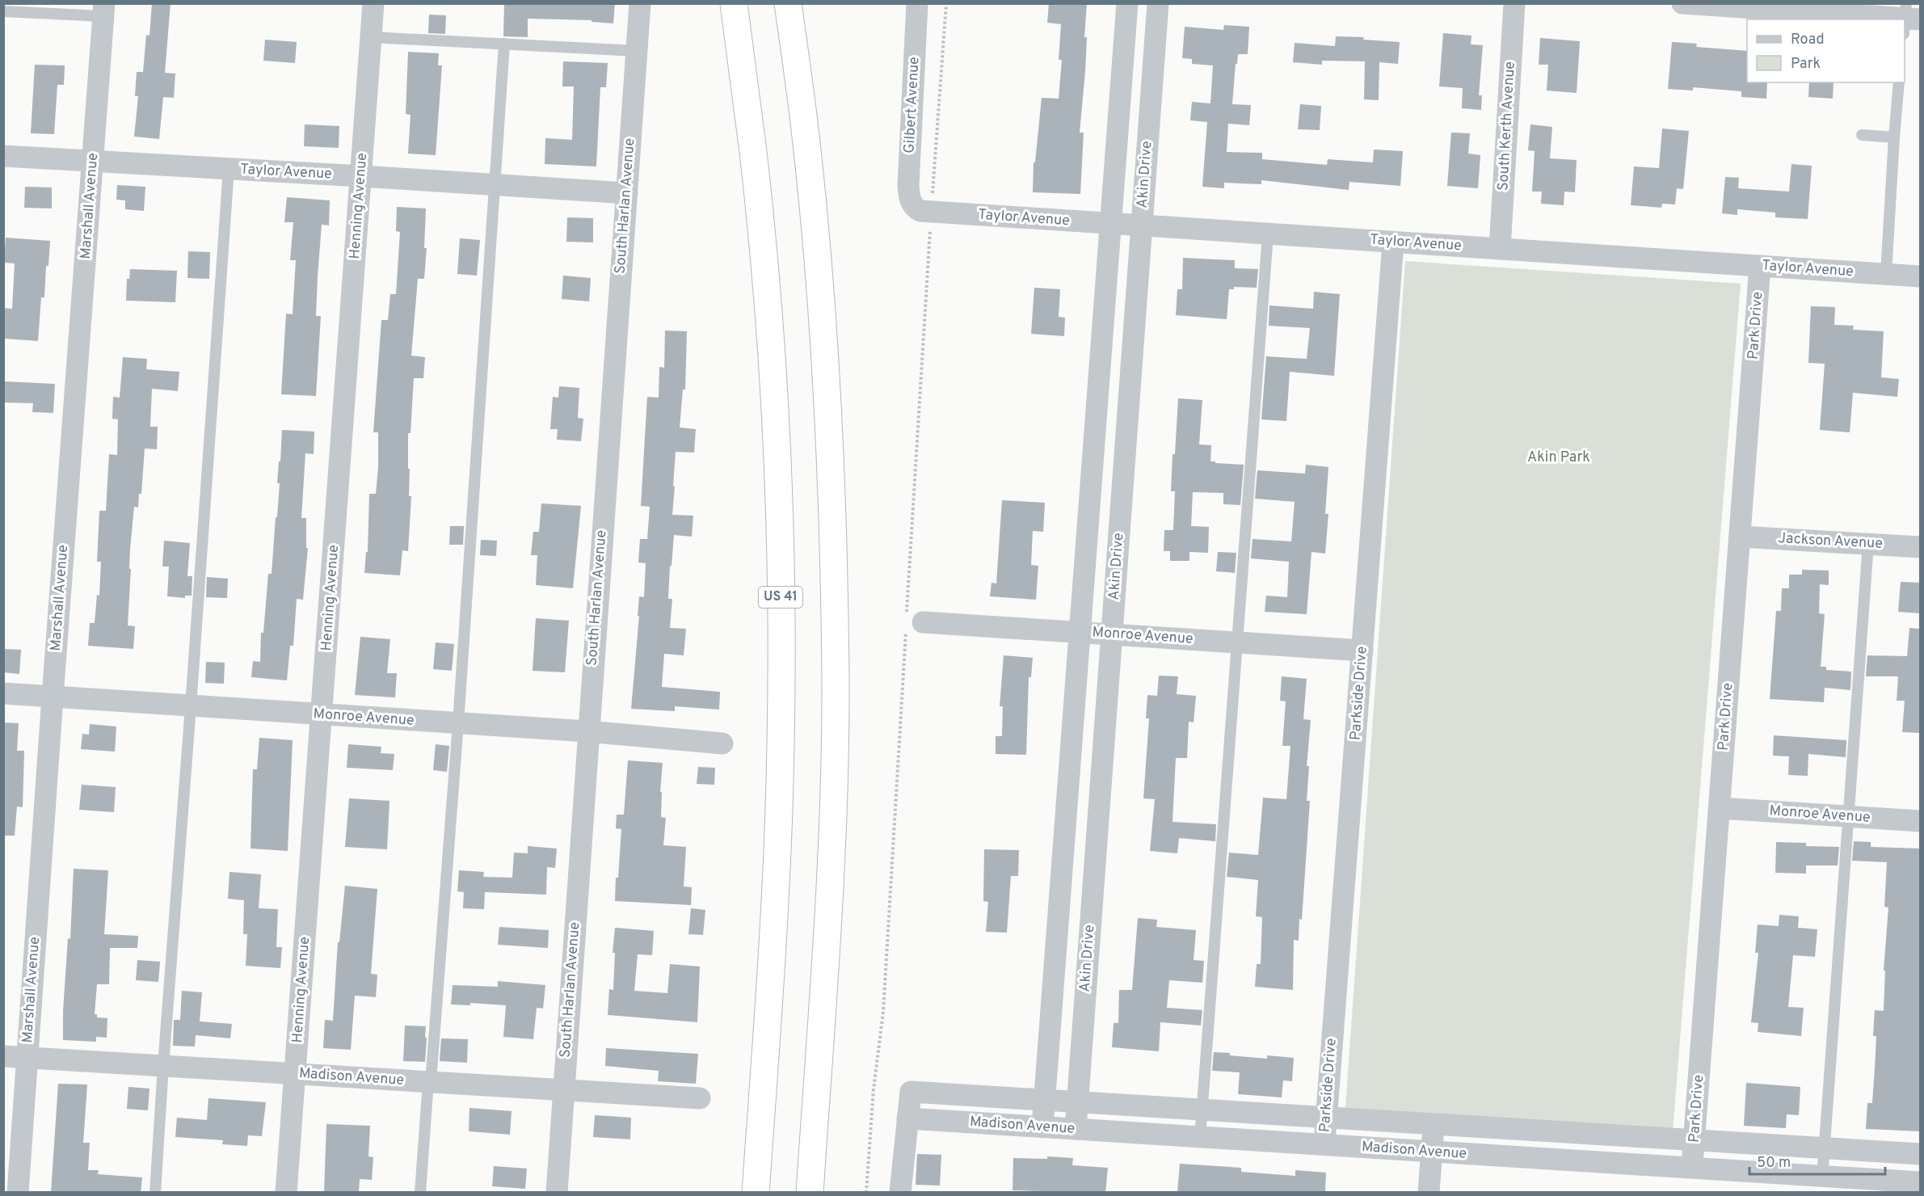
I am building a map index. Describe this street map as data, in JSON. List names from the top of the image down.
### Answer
{
  "streets": {
    "highway": ["US 41"],
    "street": [
      "Gilbert Avenue",
      "South Kerth Avenue",
      "Taylor Avenue",
      "Akin Drive",
      "Marshall Avenue",
      "Henning Avenue",
      "South Harlan Avenue",
      "Park Drive",
      "Jackson Avenue",
      "Monroe Avenue",
      "Parkside Drive",
      "Madison Avenue"
    ]
  },
  "crossings": [
    ["Gilbert Avenue", "Taylor Avenue"],
    ["South Kerth Avenue", "Taylor Avenue"],
    ["Taylor Avenue", "Akin Drive"],
    ["Taylor Avenue", "Marshall Avenue"],
    ["Taylor Avenue", "Henning Avenue"],
    ["Taylor Avenue", "South Harlan Avenue"],
    ["Taylor Avenue", "Park Drive"],
    ["Taylor Avenue", "Parkside Drive"],
    ["Akin Drive", "Monroe Avenue"],
    ["Akin Drive", "Madison Avenue"],
    ["Marshall Avenue", "Monroe Avenue"],
    ["Marshall Avenue", "Madison Avenue"],
    ["Henning Avenue", "Monroe Avenue"],
    ["Henning Avenue", "Madison Avenue"],
    ["South Harlan Avenue", "Monroe Avenue"],
    ["South Harlan Avenue", "Madison Avenue"],
    ["Park Drive", "Jackson Avenue"],
    ["Park Drive", "Monroe Avenue"],
    ["Park Drive", "Madison Avenue"],
    ["Monroe Avenue", "Parkside Drive"],
    ["Parkside Drive", "Madison Avenue"]
  ],
  "parks": ["Akin Park"],
  "legend": ["Road", "Park"],
  "scale_bar": "50 m"
}
